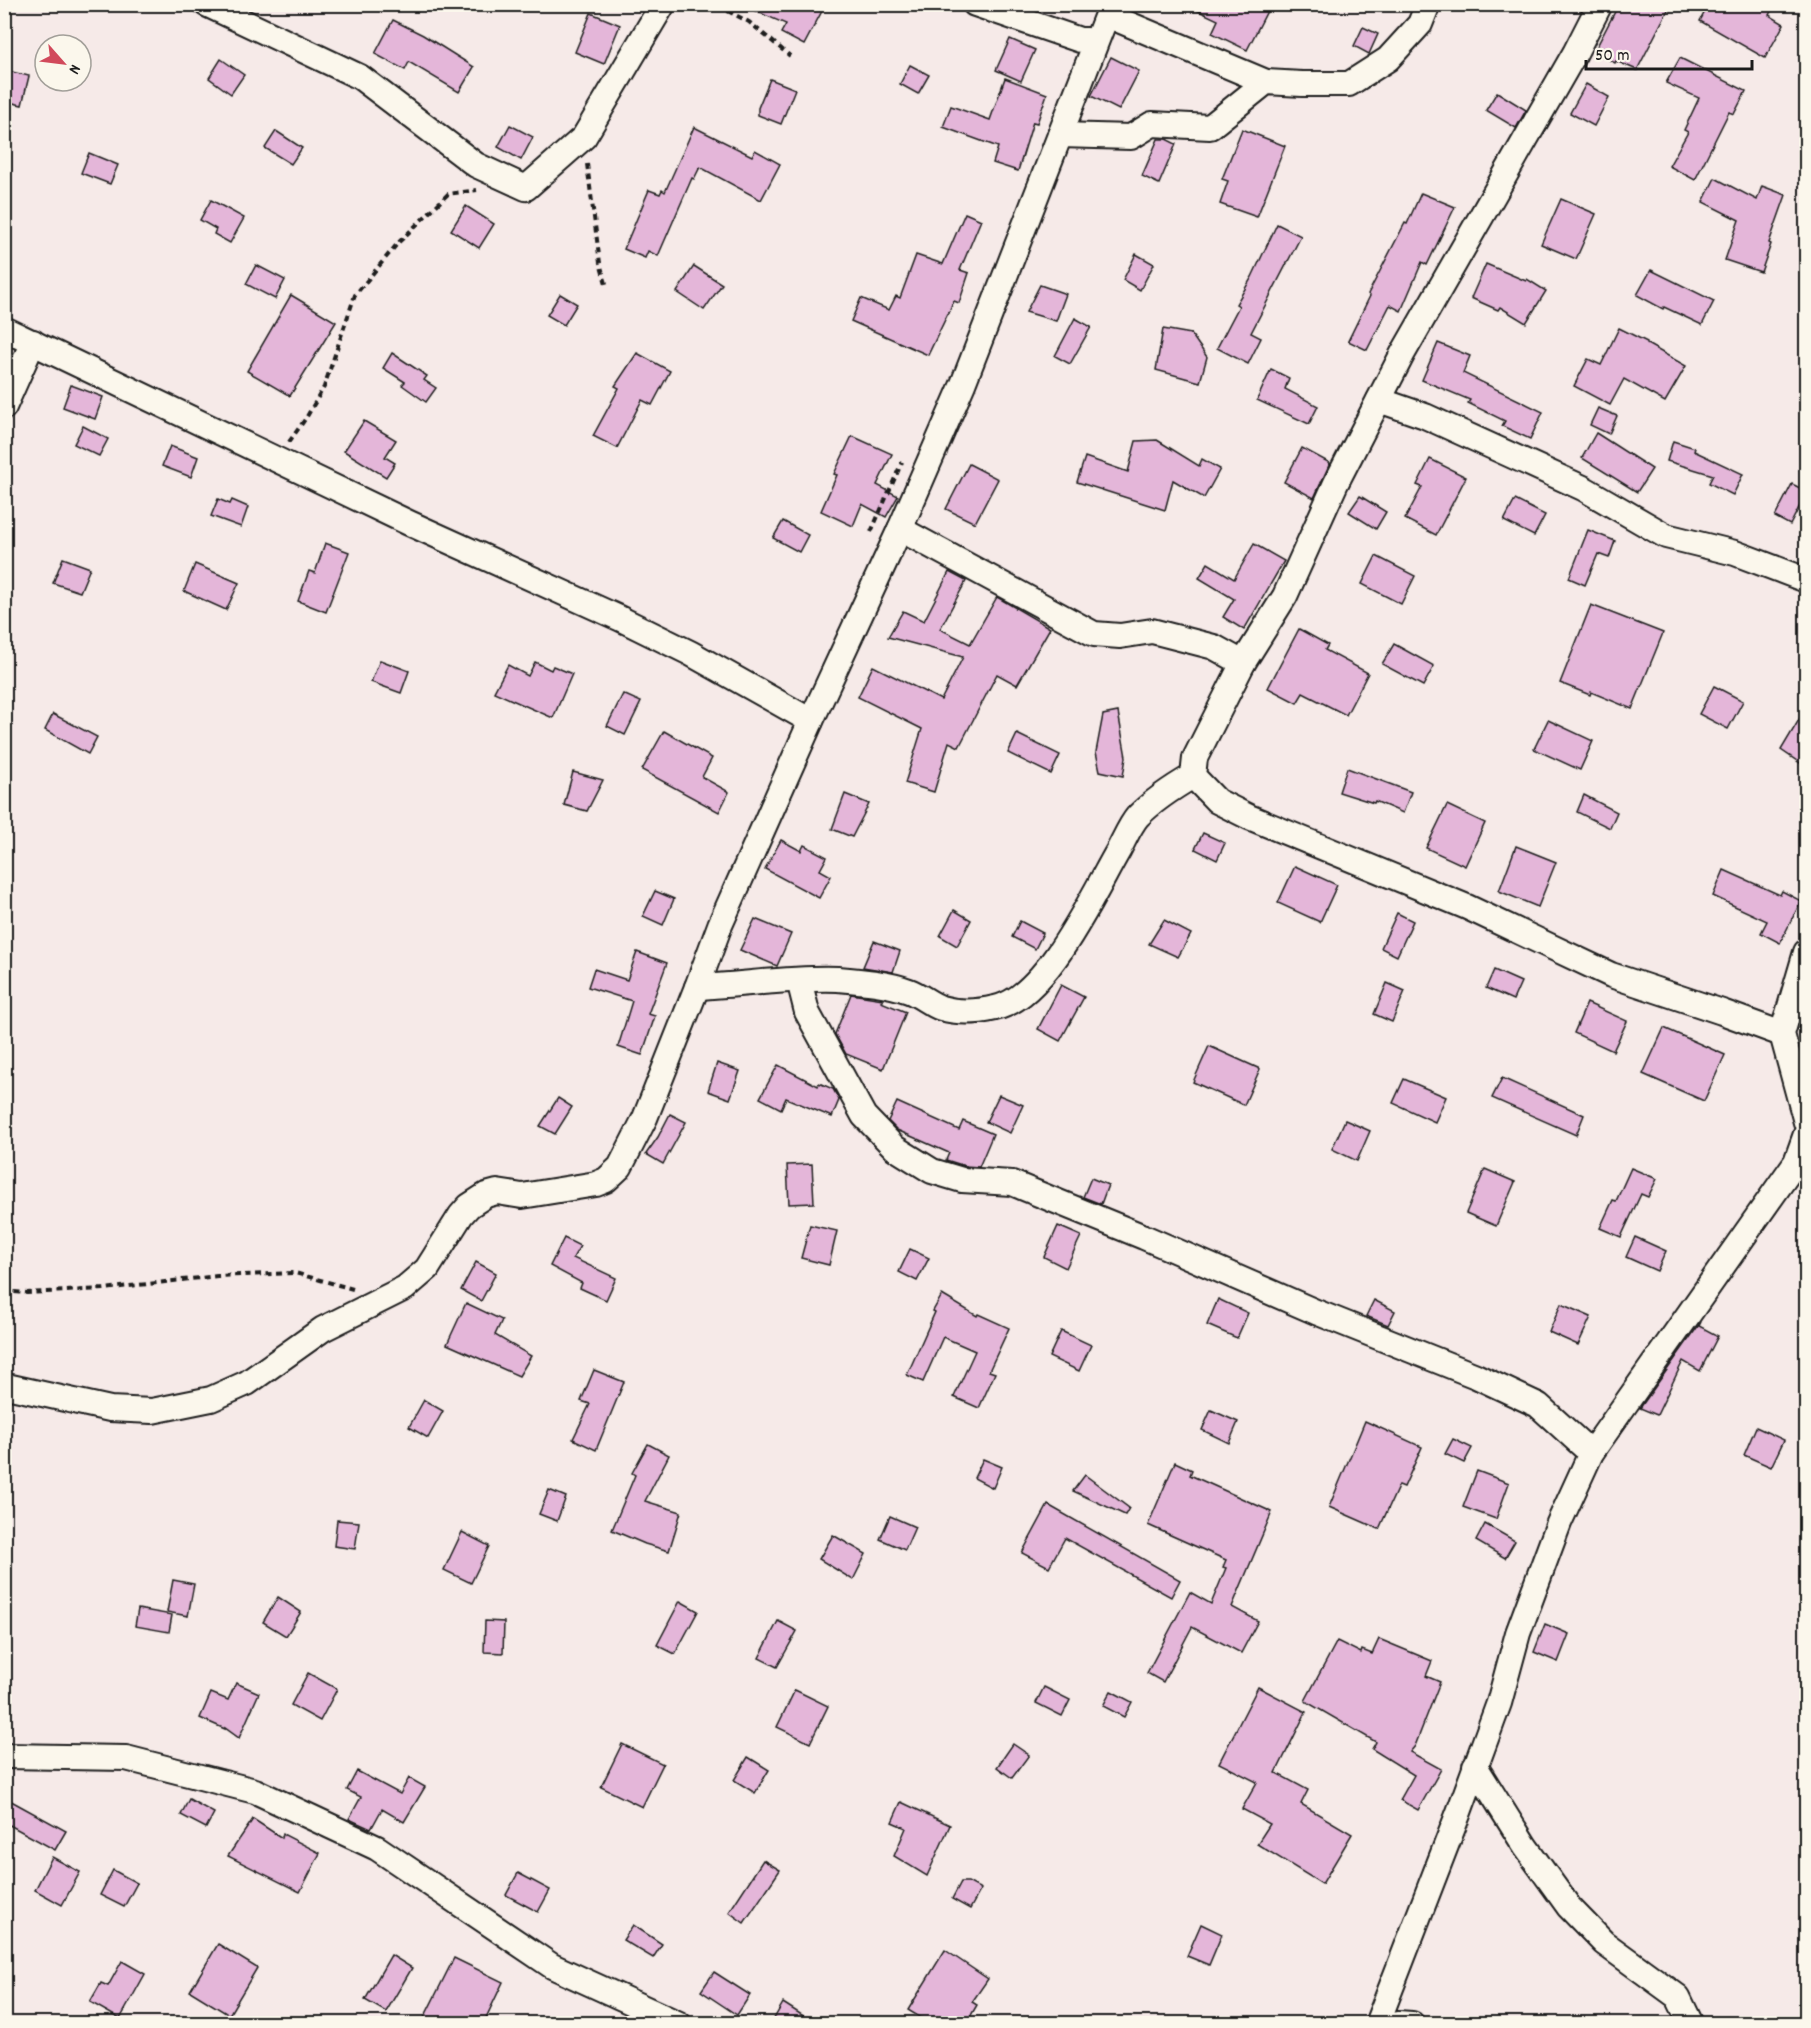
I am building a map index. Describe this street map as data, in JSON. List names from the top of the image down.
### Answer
{
  "scale_bar": "50 m",
  "north": "bottom right"
}
